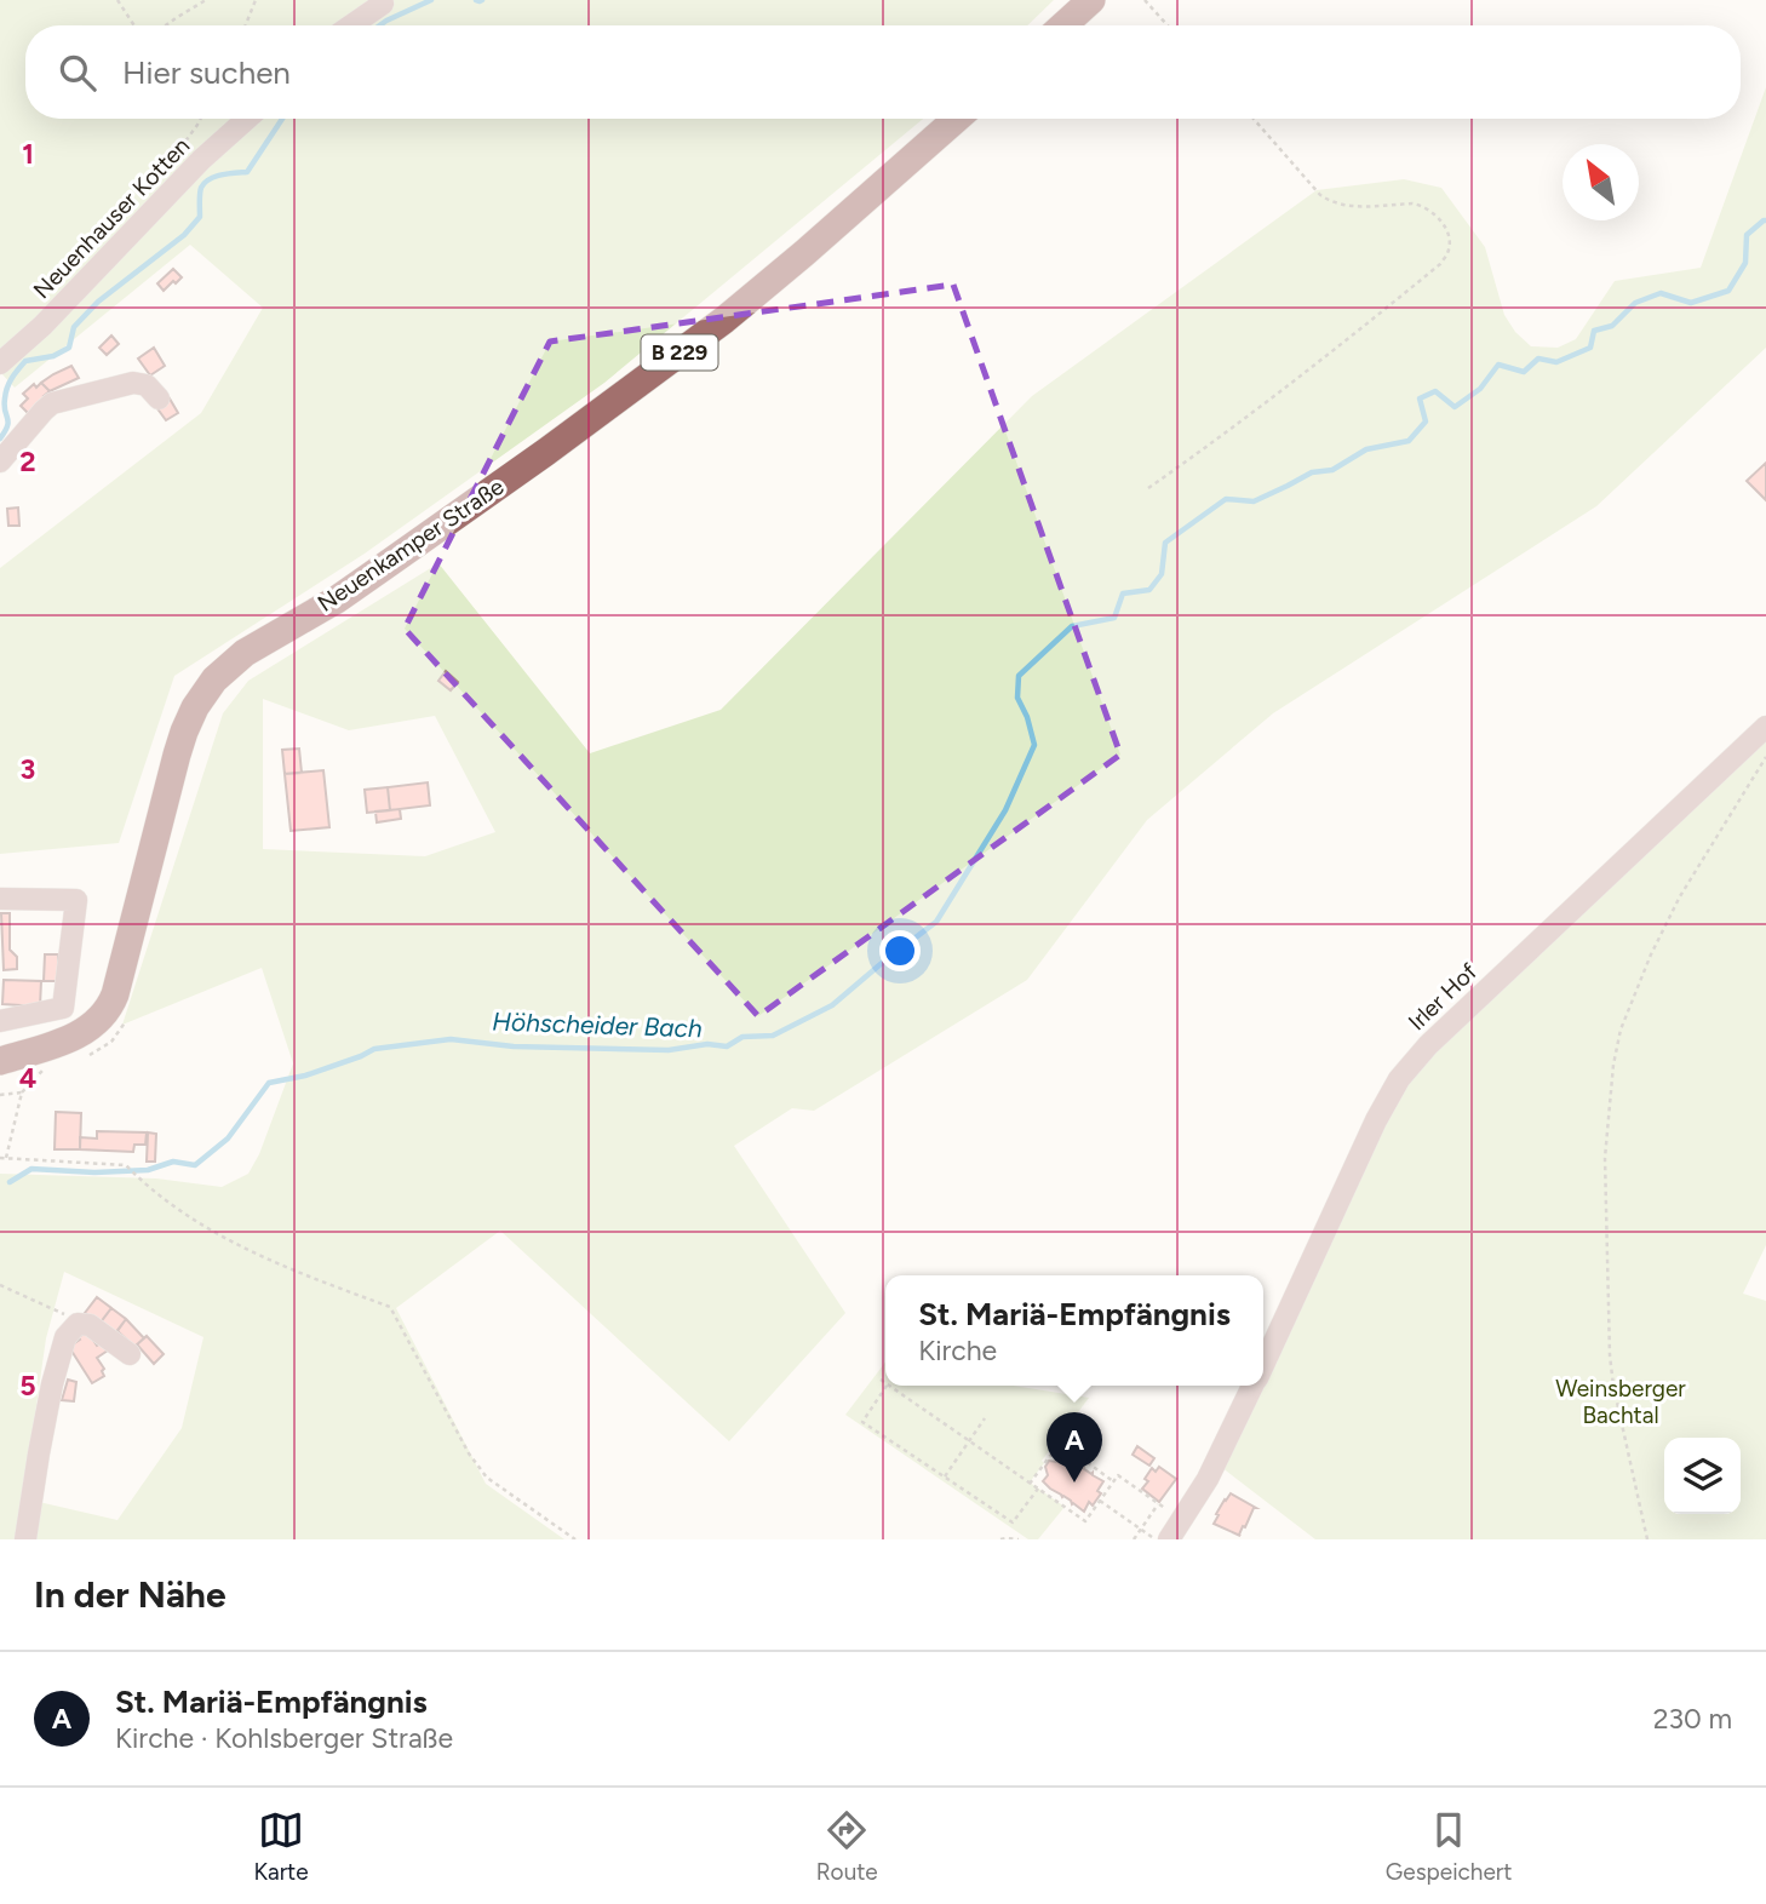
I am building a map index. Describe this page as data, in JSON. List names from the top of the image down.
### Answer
{
  "streets": {
    "main road": ["B 229", "Neuenkamper Straße"],
    "street": ["Neuenhauser Kotten", "Irler Hof"]
  },
  "water": ["Höhscheider Bach"],
  "parks": ["Weinsberger Bachtal"],
  "north": "top left",
  "page": {
    "search": "Hier suchen",
    "popup": ["St. Mariä-Empfängnis", "Kirche"],
    "pins": "A",
    "heading": "In der Nähe",
    "list": [
      {
        "mark": "A",
        "name": "St. Mariä-Empfängnis",
        "note": "Kirche · Kohlsberger Straße",
        "value": "230 m"
      }
    ],
    "nav": ["Karte", "Route", "Gespeichert"]
  },
  "grid": {
    "rows": [
      "1",
      "2",
      "3",
      "4",
      "5"
    ]
  }
}
